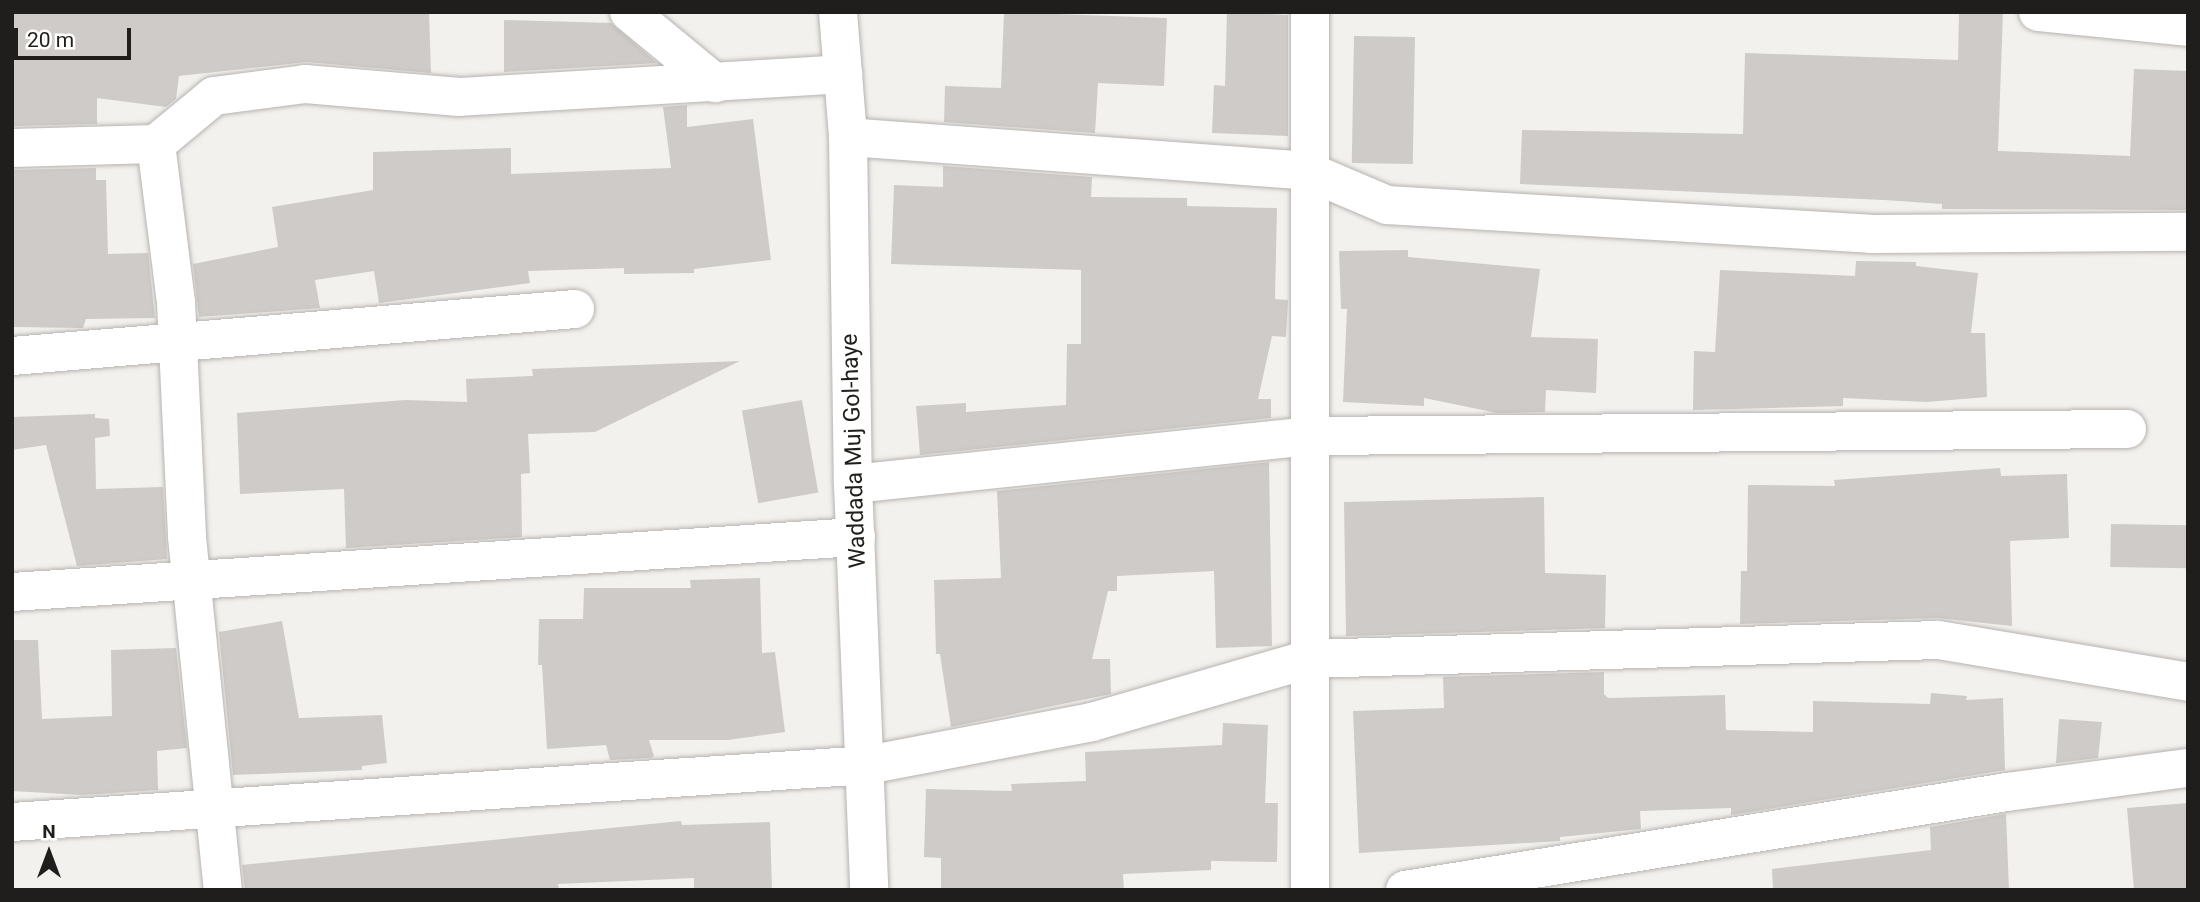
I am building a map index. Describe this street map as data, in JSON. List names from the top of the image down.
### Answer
{
  "streets": {
    "street": ["Waddada Muj Gol-haye"]
  },
  "scale_bar": "20 m",
  "north": "top"
}
